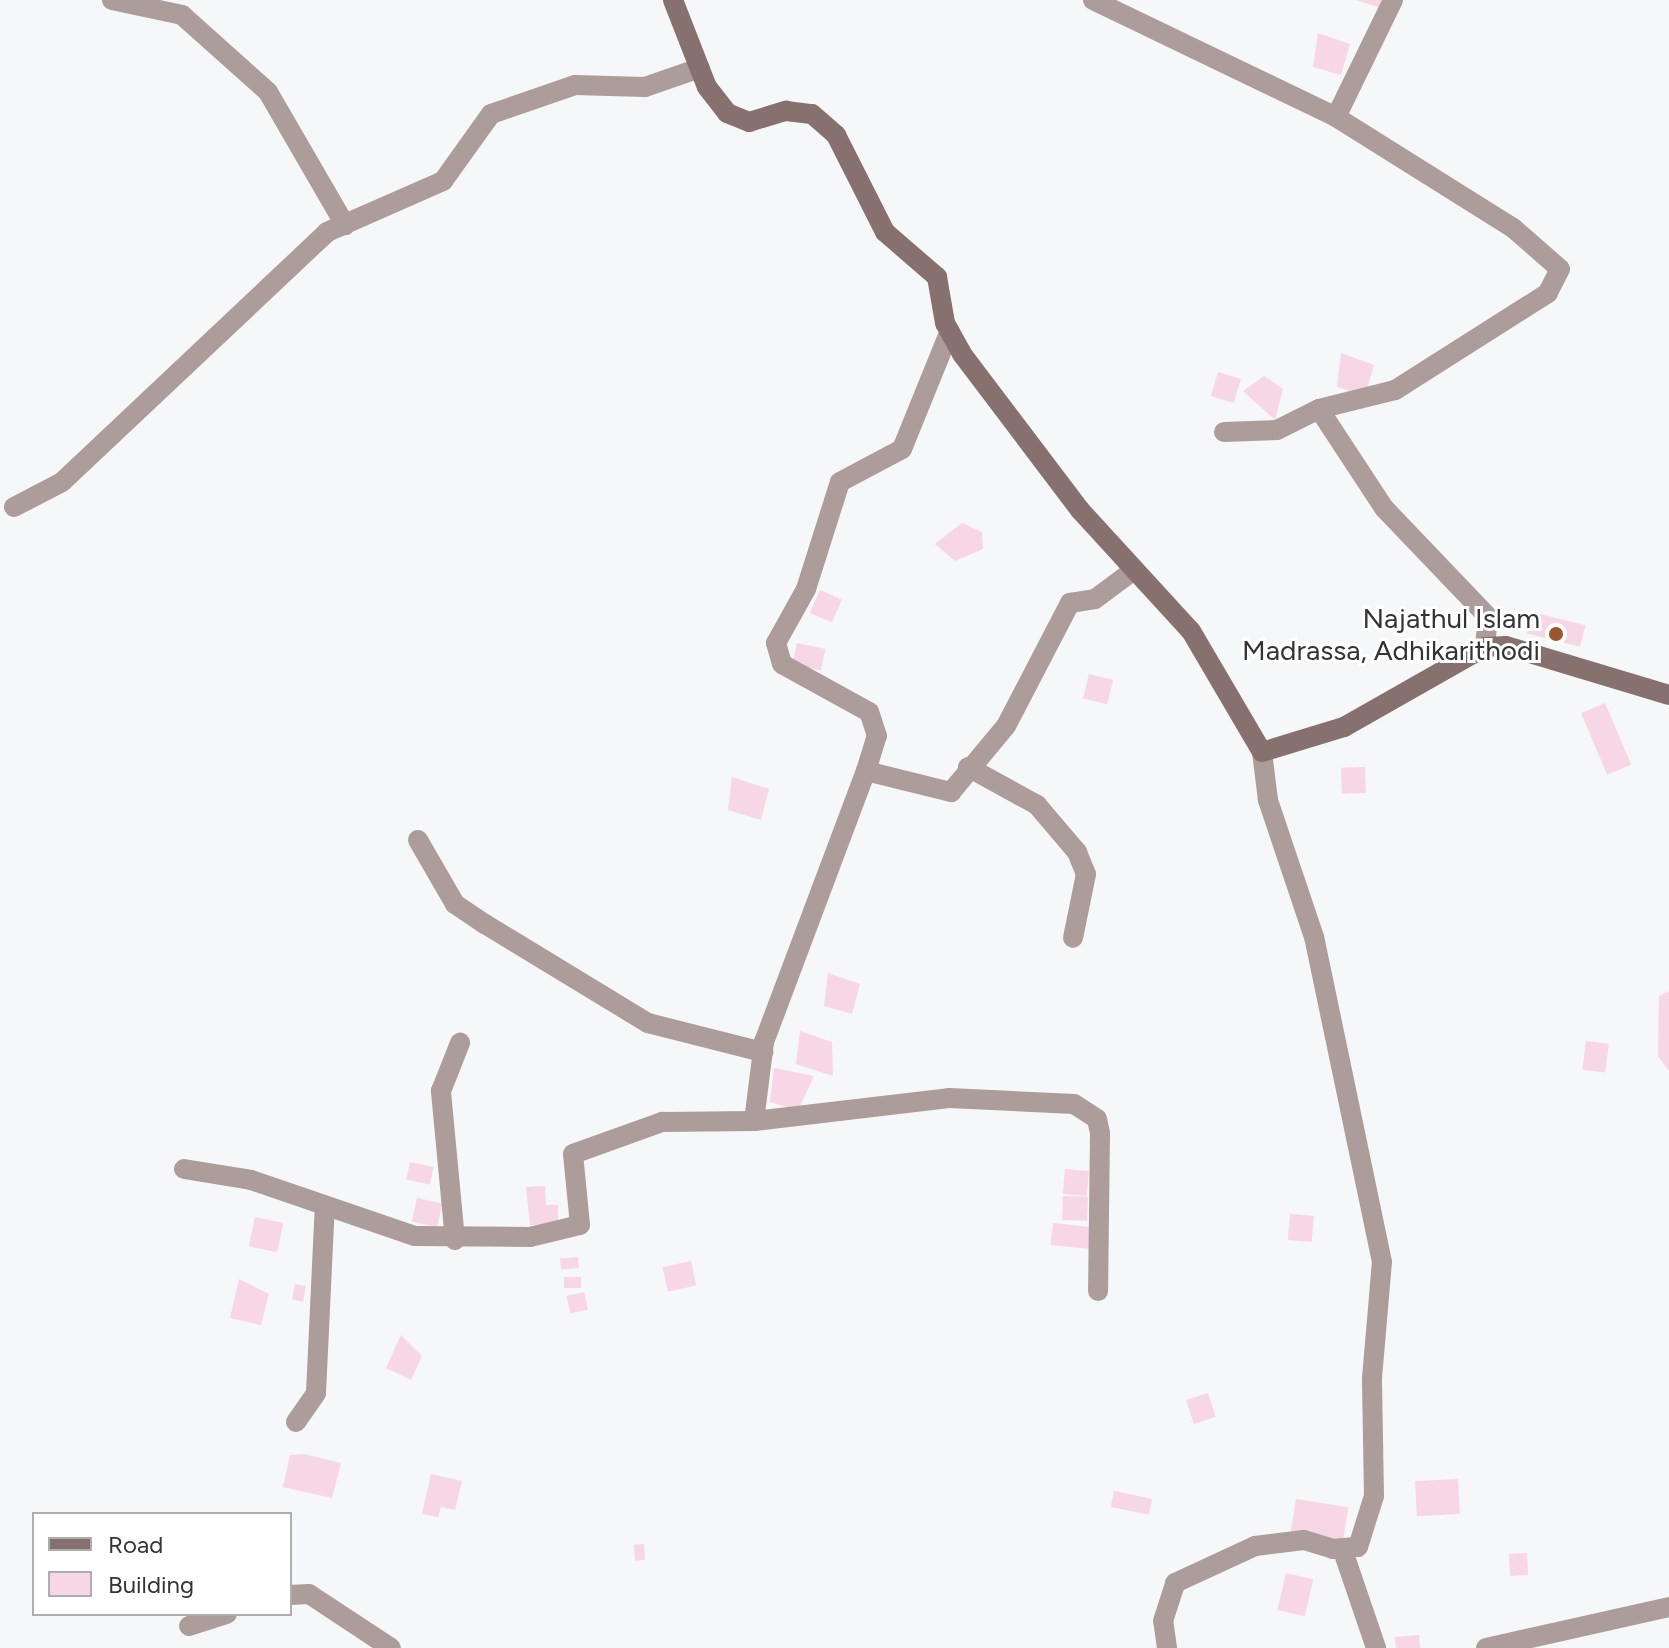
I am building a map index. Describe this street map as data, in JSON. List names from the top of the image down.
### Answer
{
  "places": ["Najathul Islam Madrassa, Adhikarithodi"],
  "legend": ["Road", "Building"]
}
